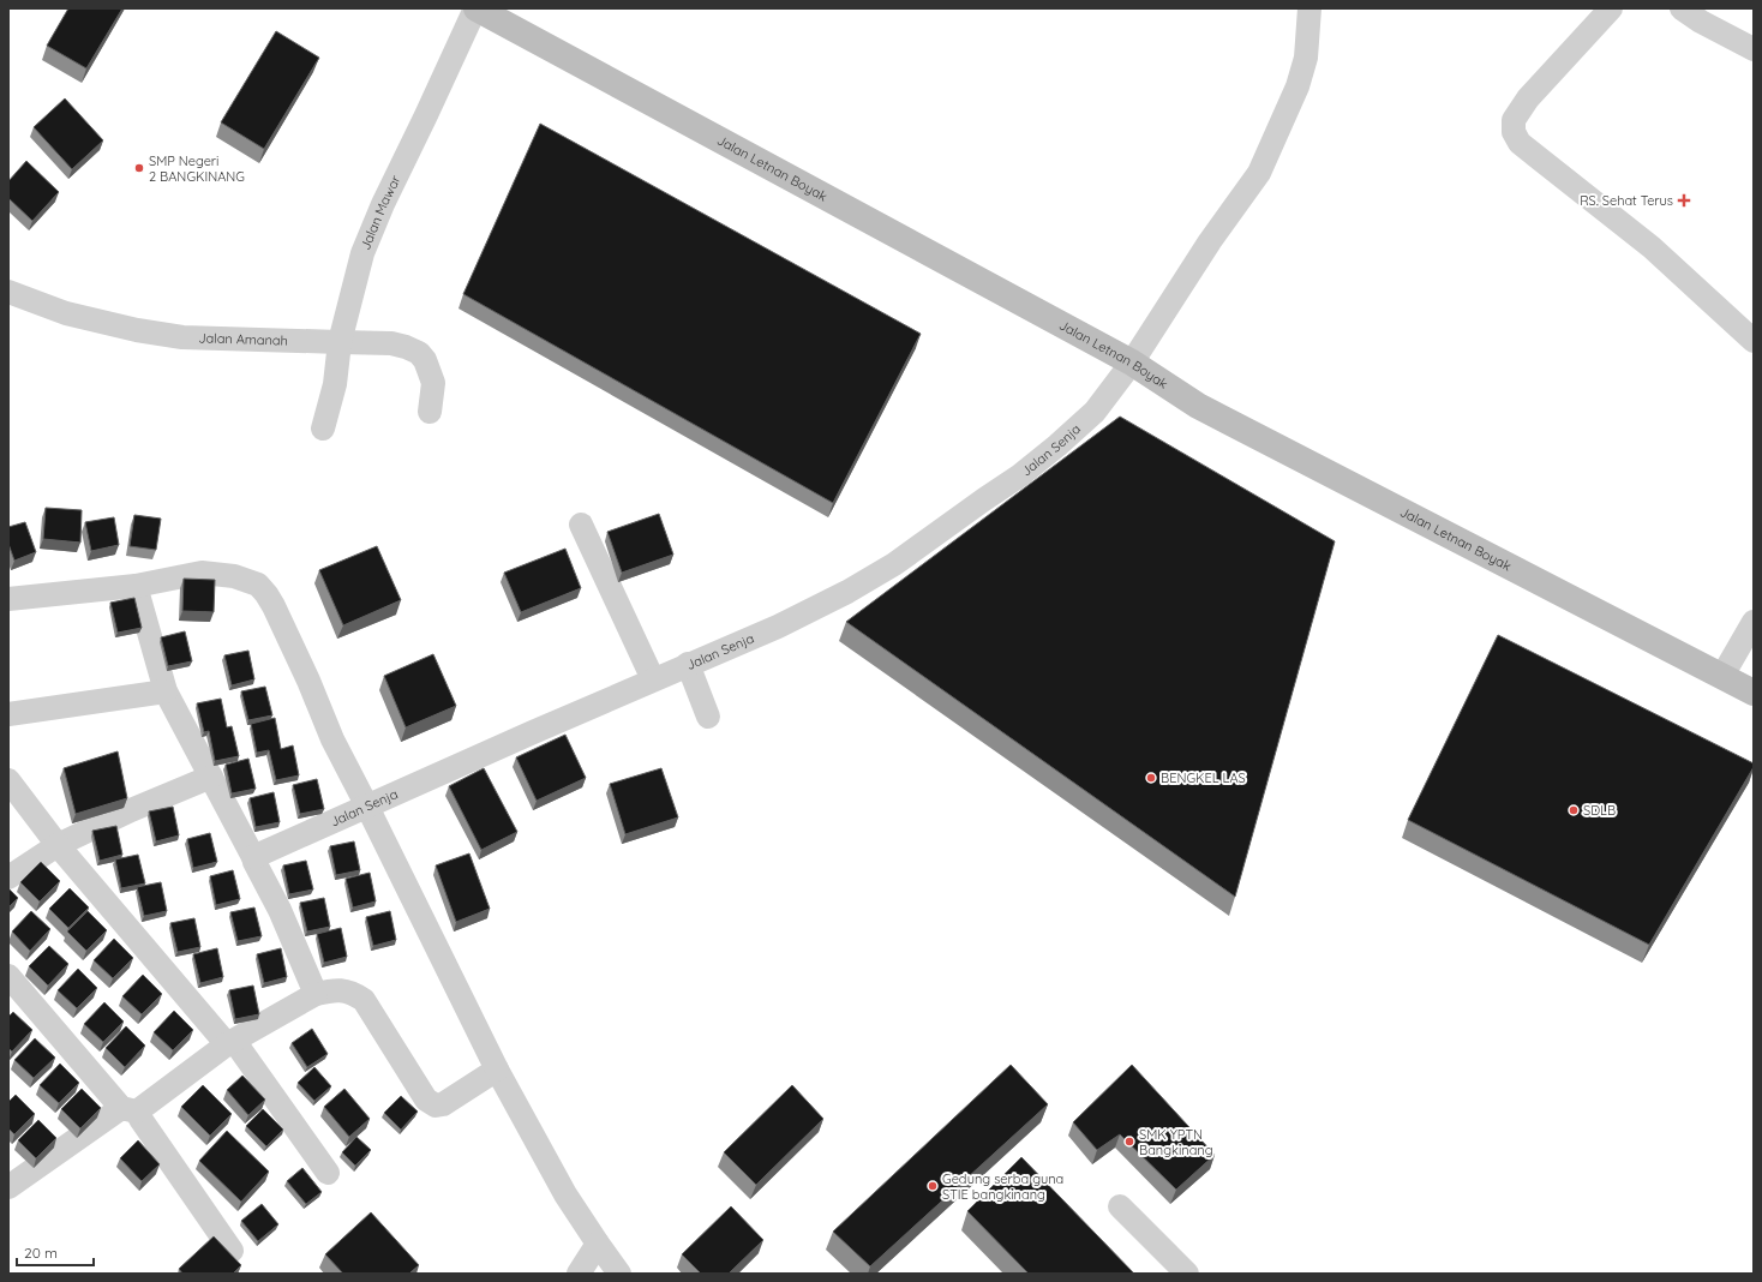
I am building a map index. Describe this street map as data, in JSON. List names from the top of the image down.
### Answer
{
  "streets": {
    "street": [
      "Jalan Letnan Boyak",
      "Jalan Mawar",
      "Jalan Amanah",
      "Jalan Senja"
    ]
  },
  "crossings": [
    ["Jalan Letnan Boyak", "Jalan Mawar"],
    ["Jalan Letnan Boyak", "Jalan Senja"],
    ["Jalan Mawar", "Jalan Amanah"]
  ],
  "places": {
    "other": [
      "SMP Negeri 2 BANGKINANG",
      "BENGKEL LAS",
      "SDLB",
      "SMK YPTN Bangkinang",
      "Gedung serba guna STIE bangkinang"
    ],
    "health": ["RS. Sehat Terus"]
  },
  "scale_bar": "20 m"
}
